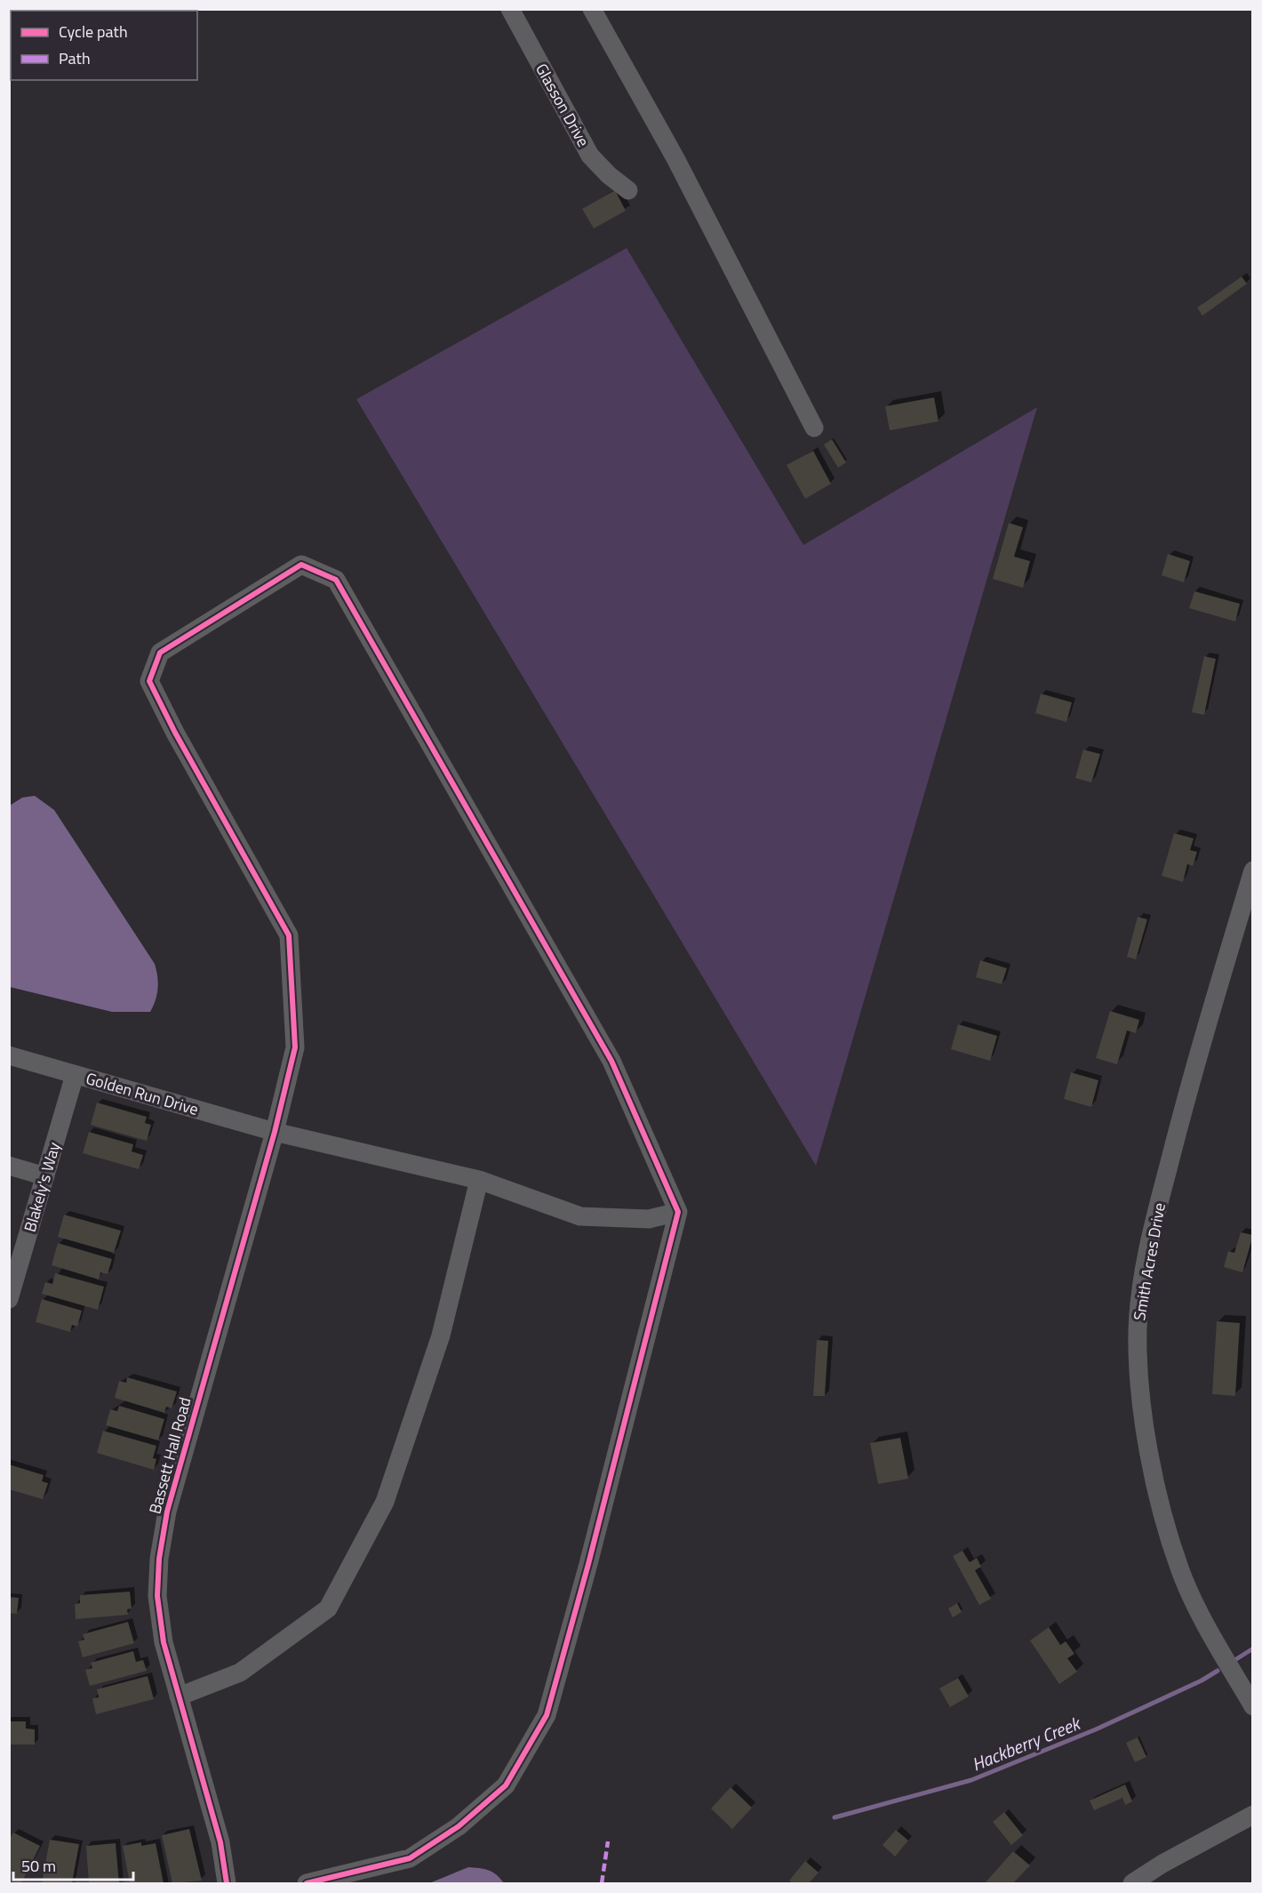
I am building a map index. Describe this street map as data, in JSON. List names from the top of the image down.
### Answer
{
  "streets": {
    "street": [
      "Glasson Drive",
      "Golden Run Drive",
      "Blakely's Way",
      "Smith Acres Drive",
      "Bassett Hall Road"
    ]
  },
  "crossings": [
    ["Golden Run Drive", "Blakely's Way"],
    ["Golden Run Drive", "Bassett Hall Road"]
  ],
  "water": ["Hackberry Creek"],
  "legend": ["Cycle path", "Path"],
  "scale_bar": "50 m"
}
